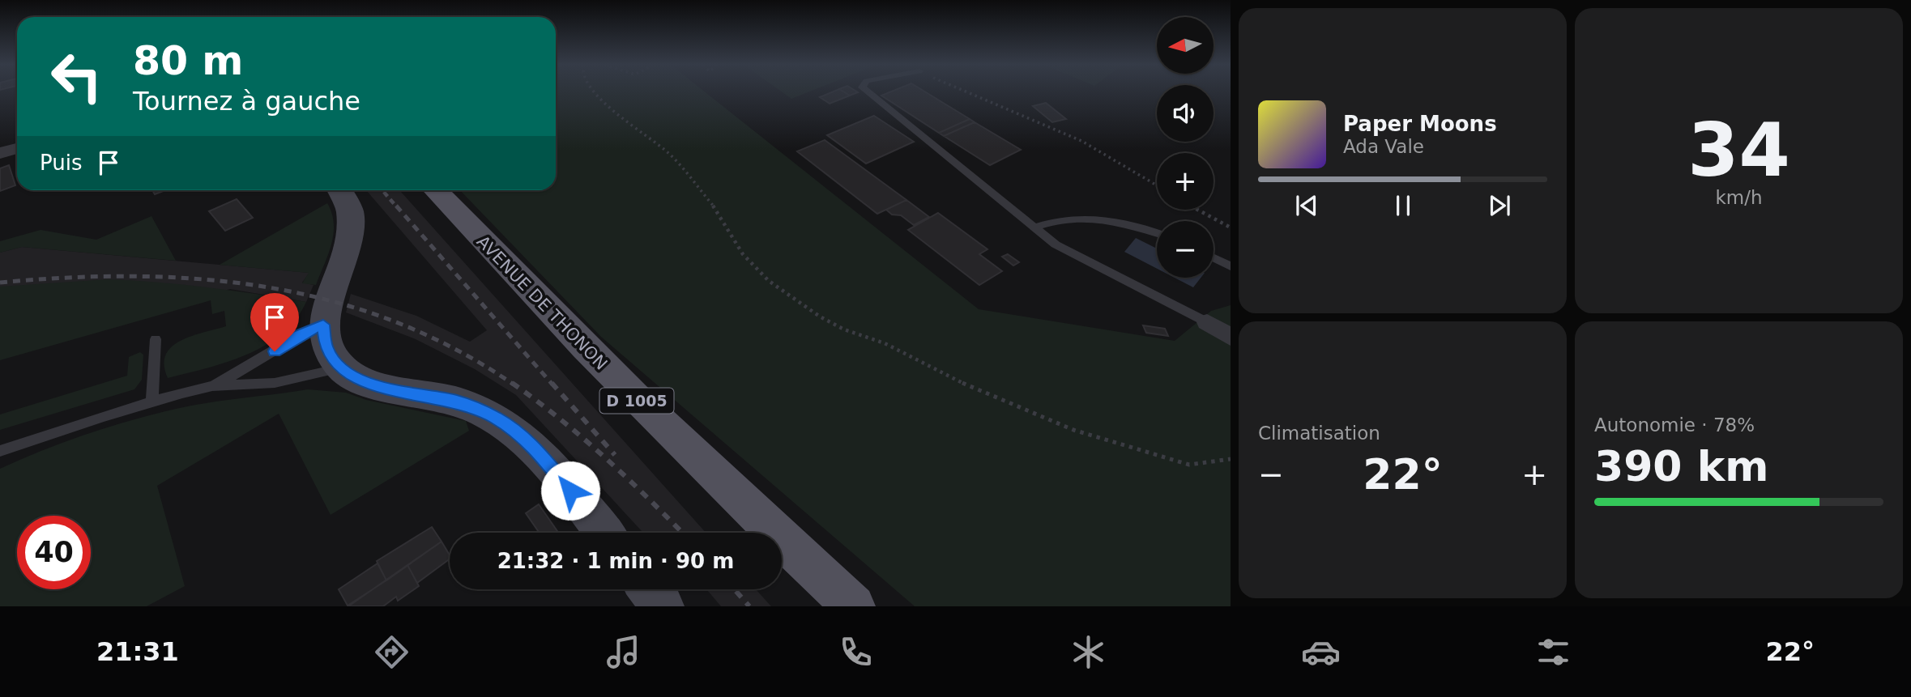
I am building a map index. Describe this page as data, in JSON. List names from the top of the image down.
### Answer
{
  "streets": {
    "main road": ["AVENUE DE THONON", "D 1005"]
  },
  "north": "left",
  "page": {
    "tile": [
      ["34", "km/h"],
      "Climatisation",
      ["Autonomie · 78%", "390 km"]
    ],
    "map_buttons": ["+", "−"],
    "turn": ["80 m", "Tournez à gauche"],
    "song": ["Paper Moons", "Ada Vale"],
    "then": "Puis",
    "heat": ["−", "22°", "+"],
    "limit": "40",
    "trip": "21:32 · 1 min · 90 m",
    "tabs": ["21:31", "22°"]
  }
}
